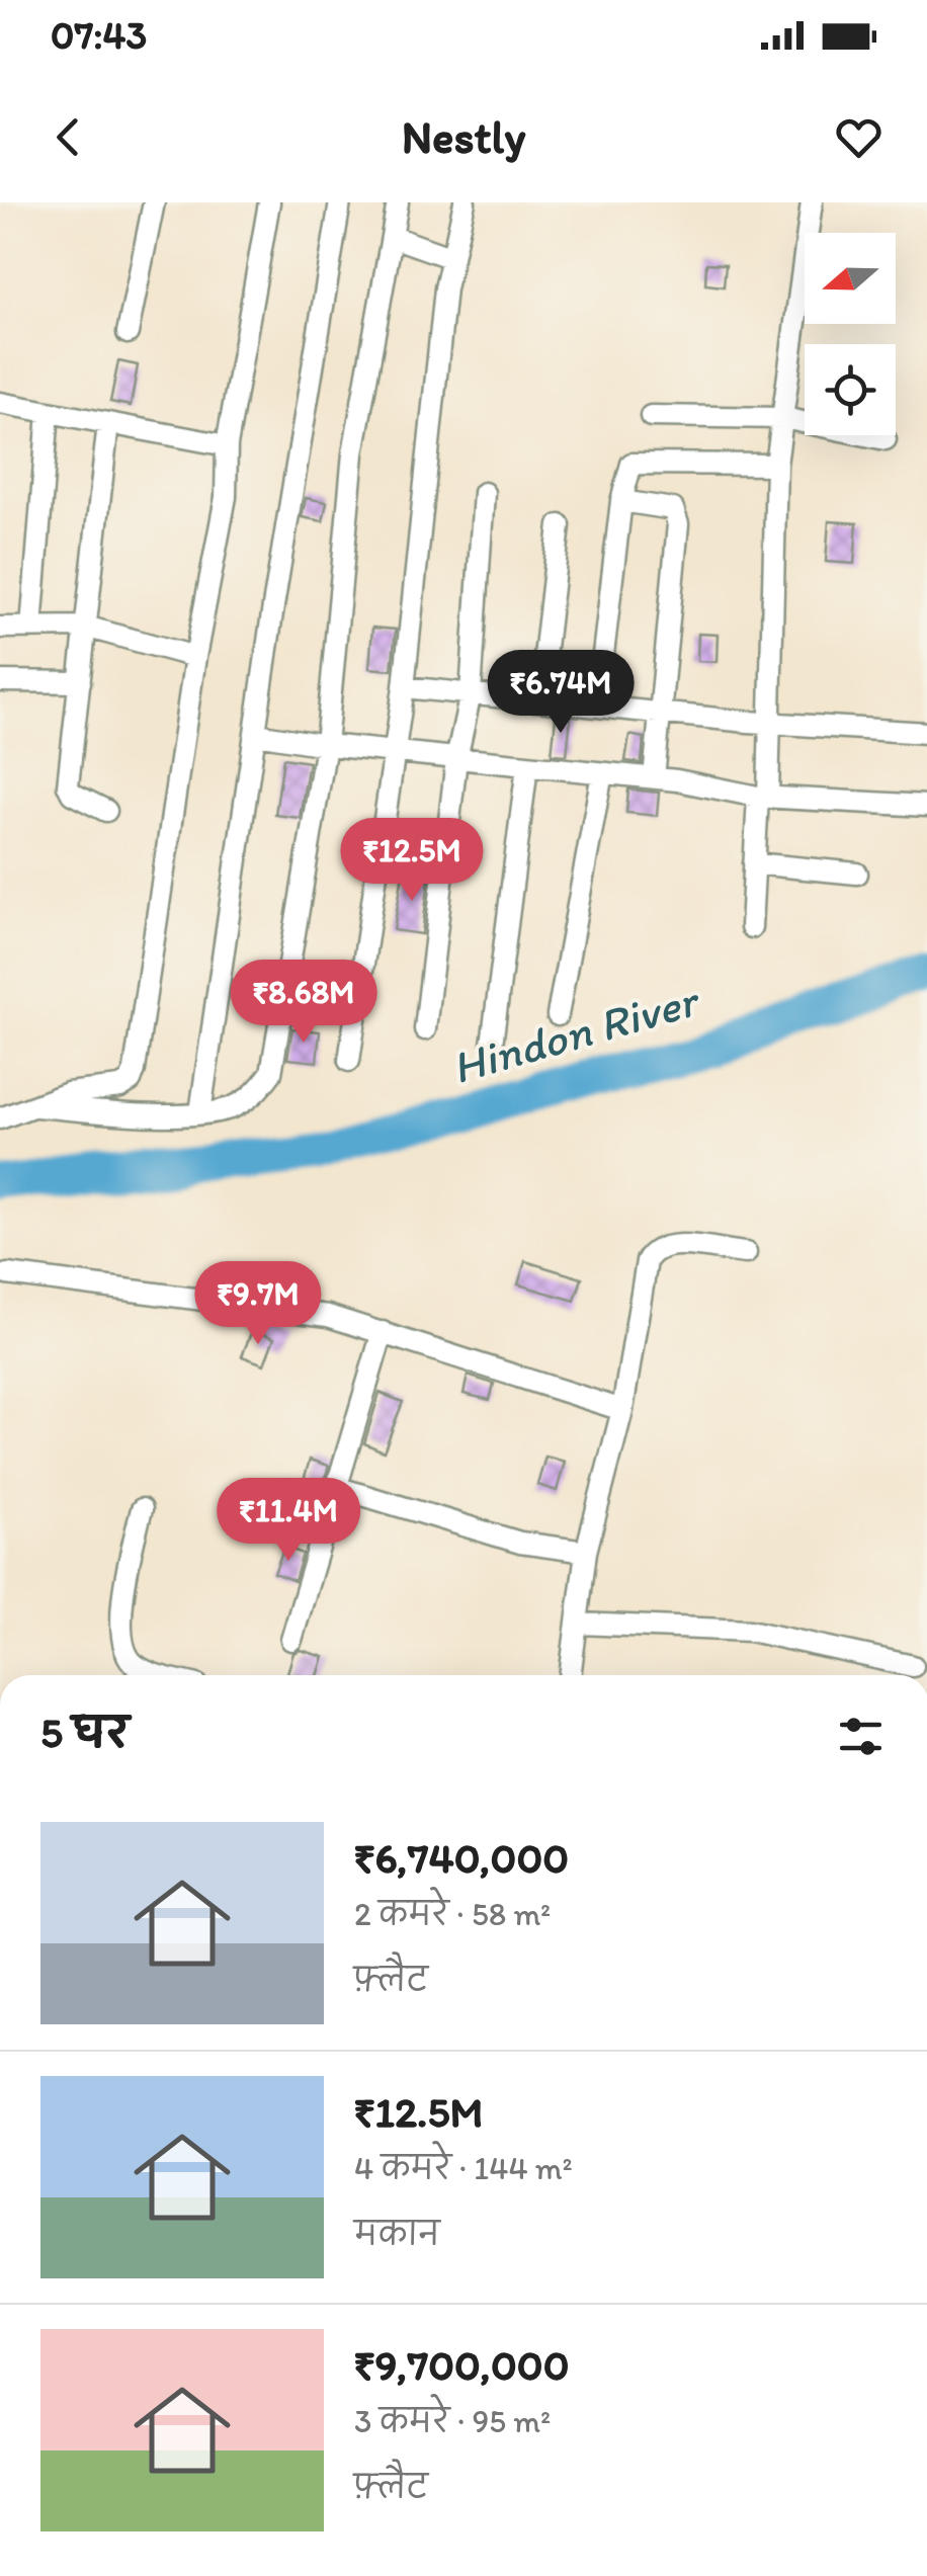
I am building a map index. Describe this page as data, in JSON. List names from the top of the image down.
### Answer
{
  "water": ["Hindon River"],
  "north": "left",
  "page": {
    "status": "07:43",
    "header": "Nestly",
    "price": [
      "₹6.74M",
      "₹12.5M",
      "₹8.68M",
      "₹9.7M",
      "₹11.4M"
    ],
    "heading": "5 घर",
    "list": [
      {
        "name": "₹6,740,000",
        "note": "2 कमरे · 58 m² · फ़्लैट"
      },
      {
        "name": "₹12.5M",
        "note": "4 कमरे · 144 m² · मकान"
      },
      {
        "name": "₹9,700,000",
        "note": "3 कमरे · 95 m² · फ़्लैट"
      }
    ]
  }
}
